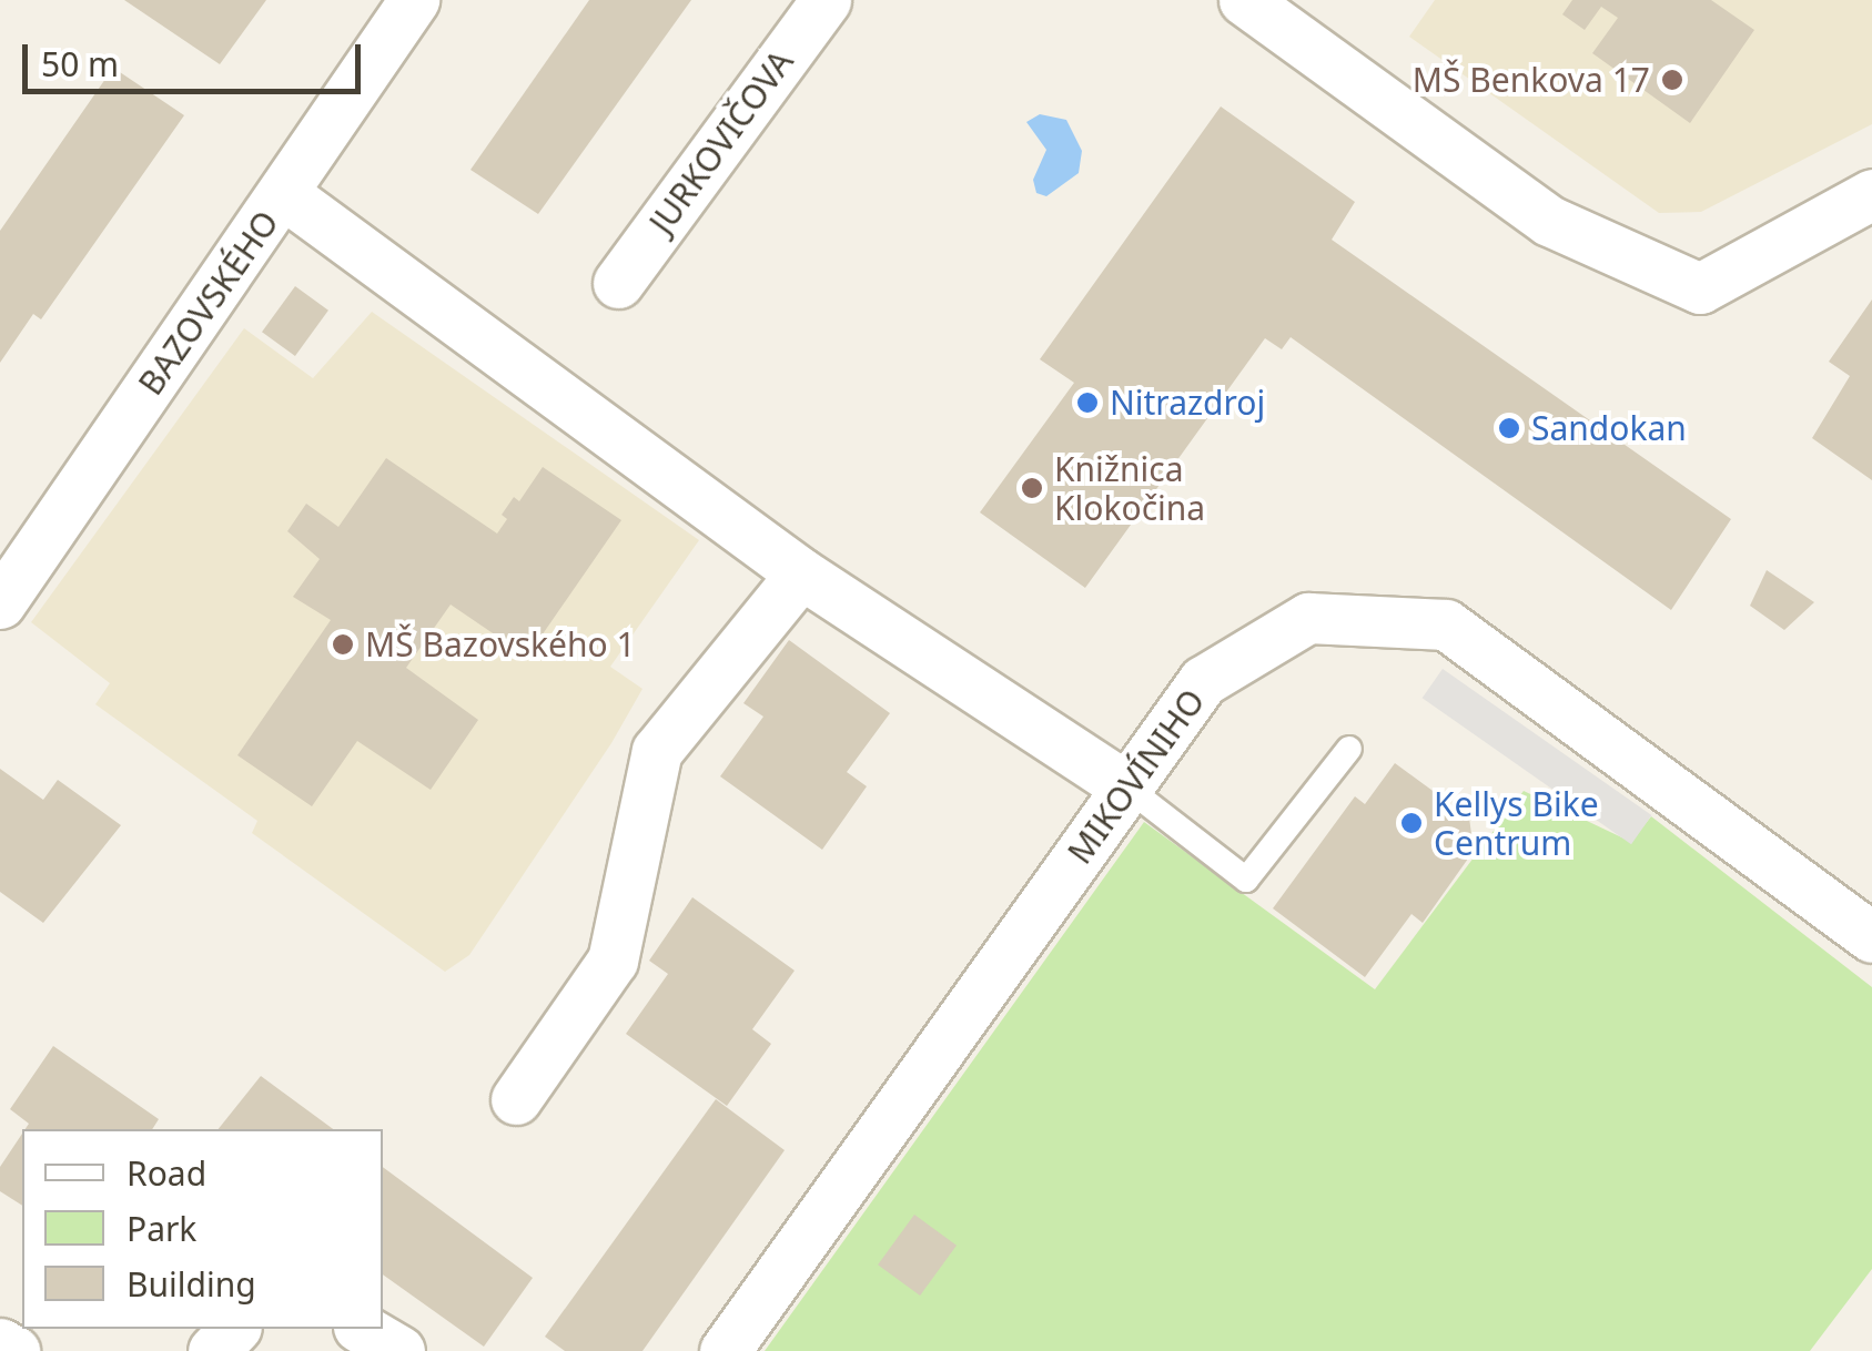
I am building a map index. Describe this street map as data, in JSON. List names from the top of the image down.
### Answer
{
  "streets": {
    "street": ["JURKOVIČOVA", "BAZOVSKÉHO", "MIKOVÍNIHO"]
  },
  "places": [
    "MŠ Benkova 17",
    "Nitrazdroj",
    "Sandokan",
    "Knižnica Klokočina",
    "MŠ Bazovského 1",
    "Kellys Bike Centrum"
  ],
  "legend": ["Road", "Park", "Building"],
  "scale_bar": "50 m"
}
